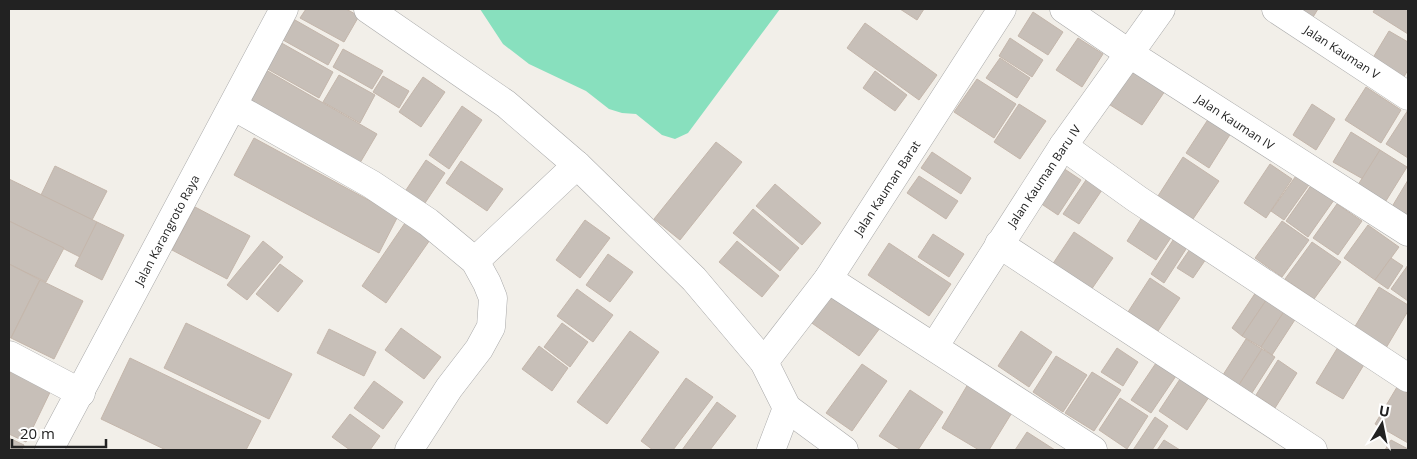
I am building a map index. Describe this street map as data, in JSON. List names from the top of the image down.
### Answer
{
  "streets": {
    "street": [
      "Jalan Kauman V",
      "Jalan Kauman IV",
      "Jalan Kauman Baru IV",
      "Jalan Kauman Barat",
      "Jalan Karangroto Raya"
    ]
  },
  "crossings": [
    ["Jalan Kauman IV", "Jalan Kauman Baru IV"]
  ],
  "scale_bar": "20 m",
  "north": "top"
}
